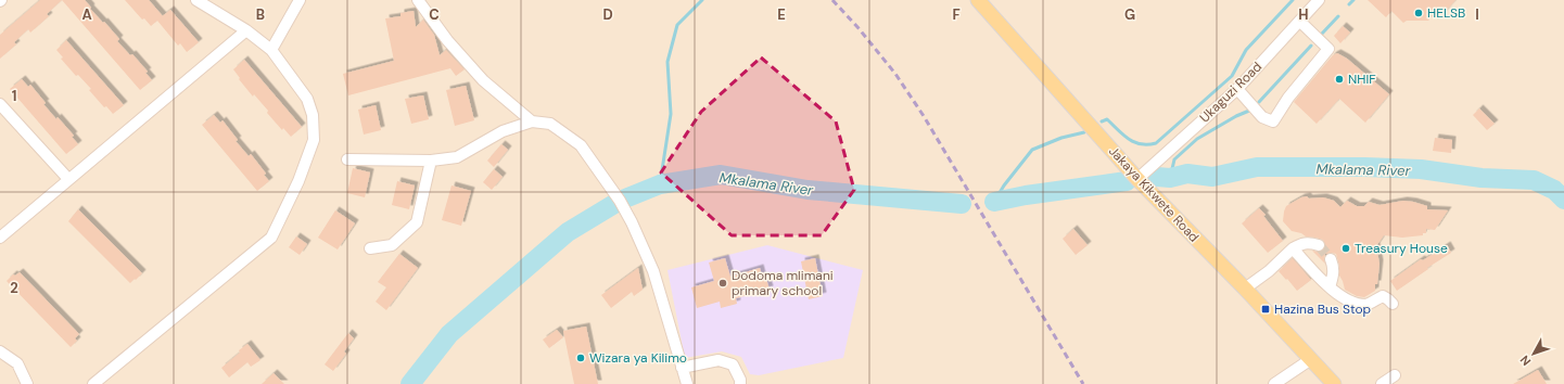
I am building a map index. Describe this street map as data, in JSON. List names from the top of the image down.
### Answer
{
  "streets": {
    "main road": ["Jakaya Kikwete Road"],
    "street": ["Ukaguzi Road"]
  },
  "crossings": [
    ["Ukaguzi Road", "Jakaya Kikwete Road"]
  ],
  "water": ["Mkalama River"],
  "places": {
    "other": [
      "HELSB",
      "NHIF",
      "Treasury House",
      "Dodoma mlimani primary school",
      "Wizara ya Kilimo"
    ],
    "transit": ["Hazina Bus Stop"]
  },
  "north": "bottom left",
  "grid": {
    "columns": [
      "A",
      "B",
      "C",
      "D",
      "E",
      "F",
      "G",
      "H",
      "I"
    ],
    "rows": ["1", "2"]
  }
}
